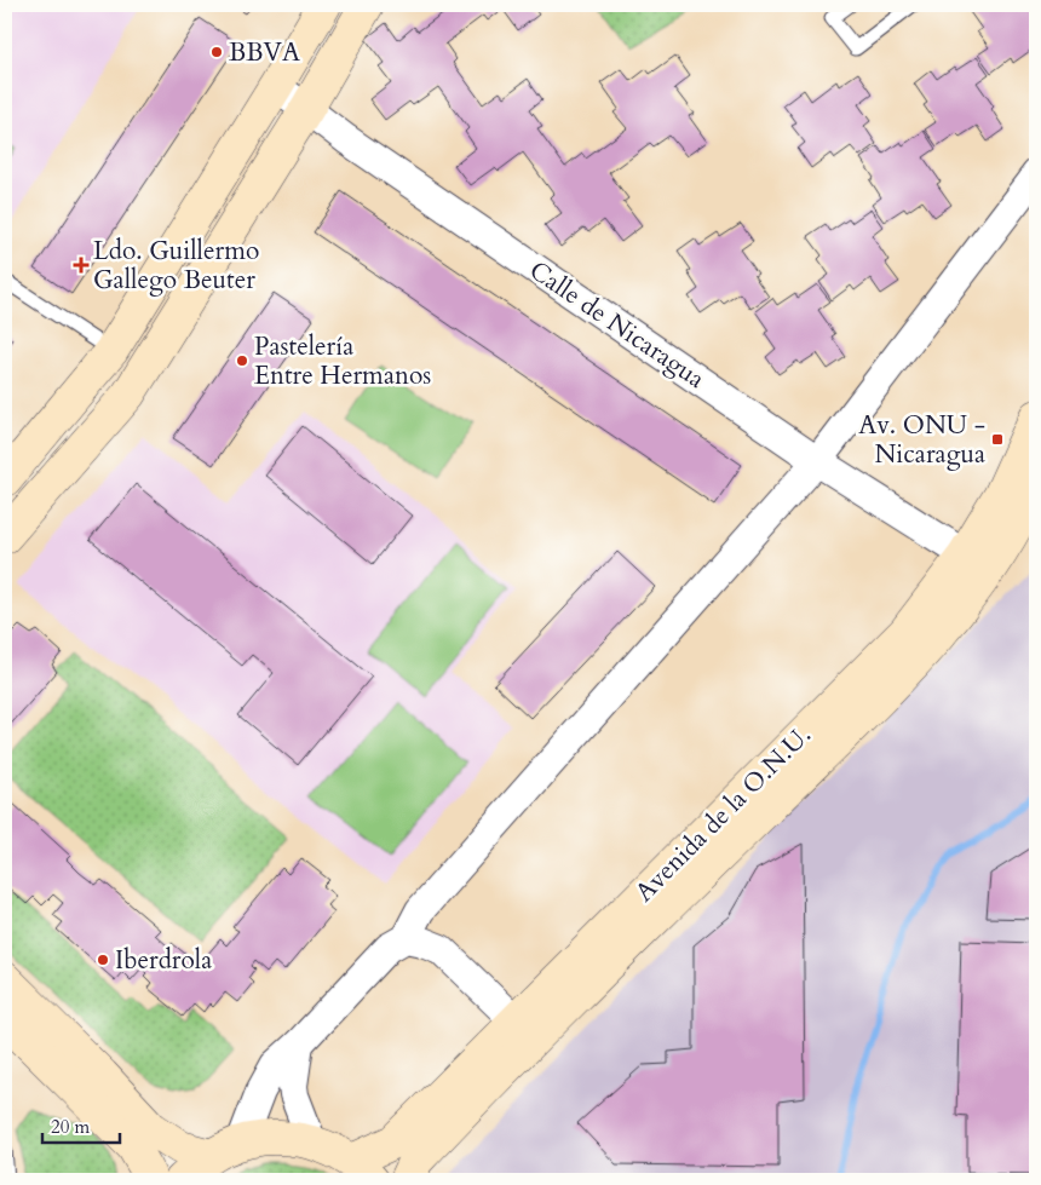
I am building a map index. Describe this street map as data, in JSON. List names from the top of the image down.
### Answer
{
  "streets": {
    "street": ["Calle de Nicaragua", "Avenida de la O.N.U."]
  },
  "crossings": [
    ["Calle de Nicaragua", "Avenida de la O.N.U."]
  ],
  "places": {
    "other": ["BBVA", "Pastelería Entre Hermanos", "Iberdrola"],
    "health": ["Ldo. Guillermo Gallego Beuter"],
    "transit": ["Av. ONU - Nicaragua"]
  },
  "scale_bar": "20 m"
}
